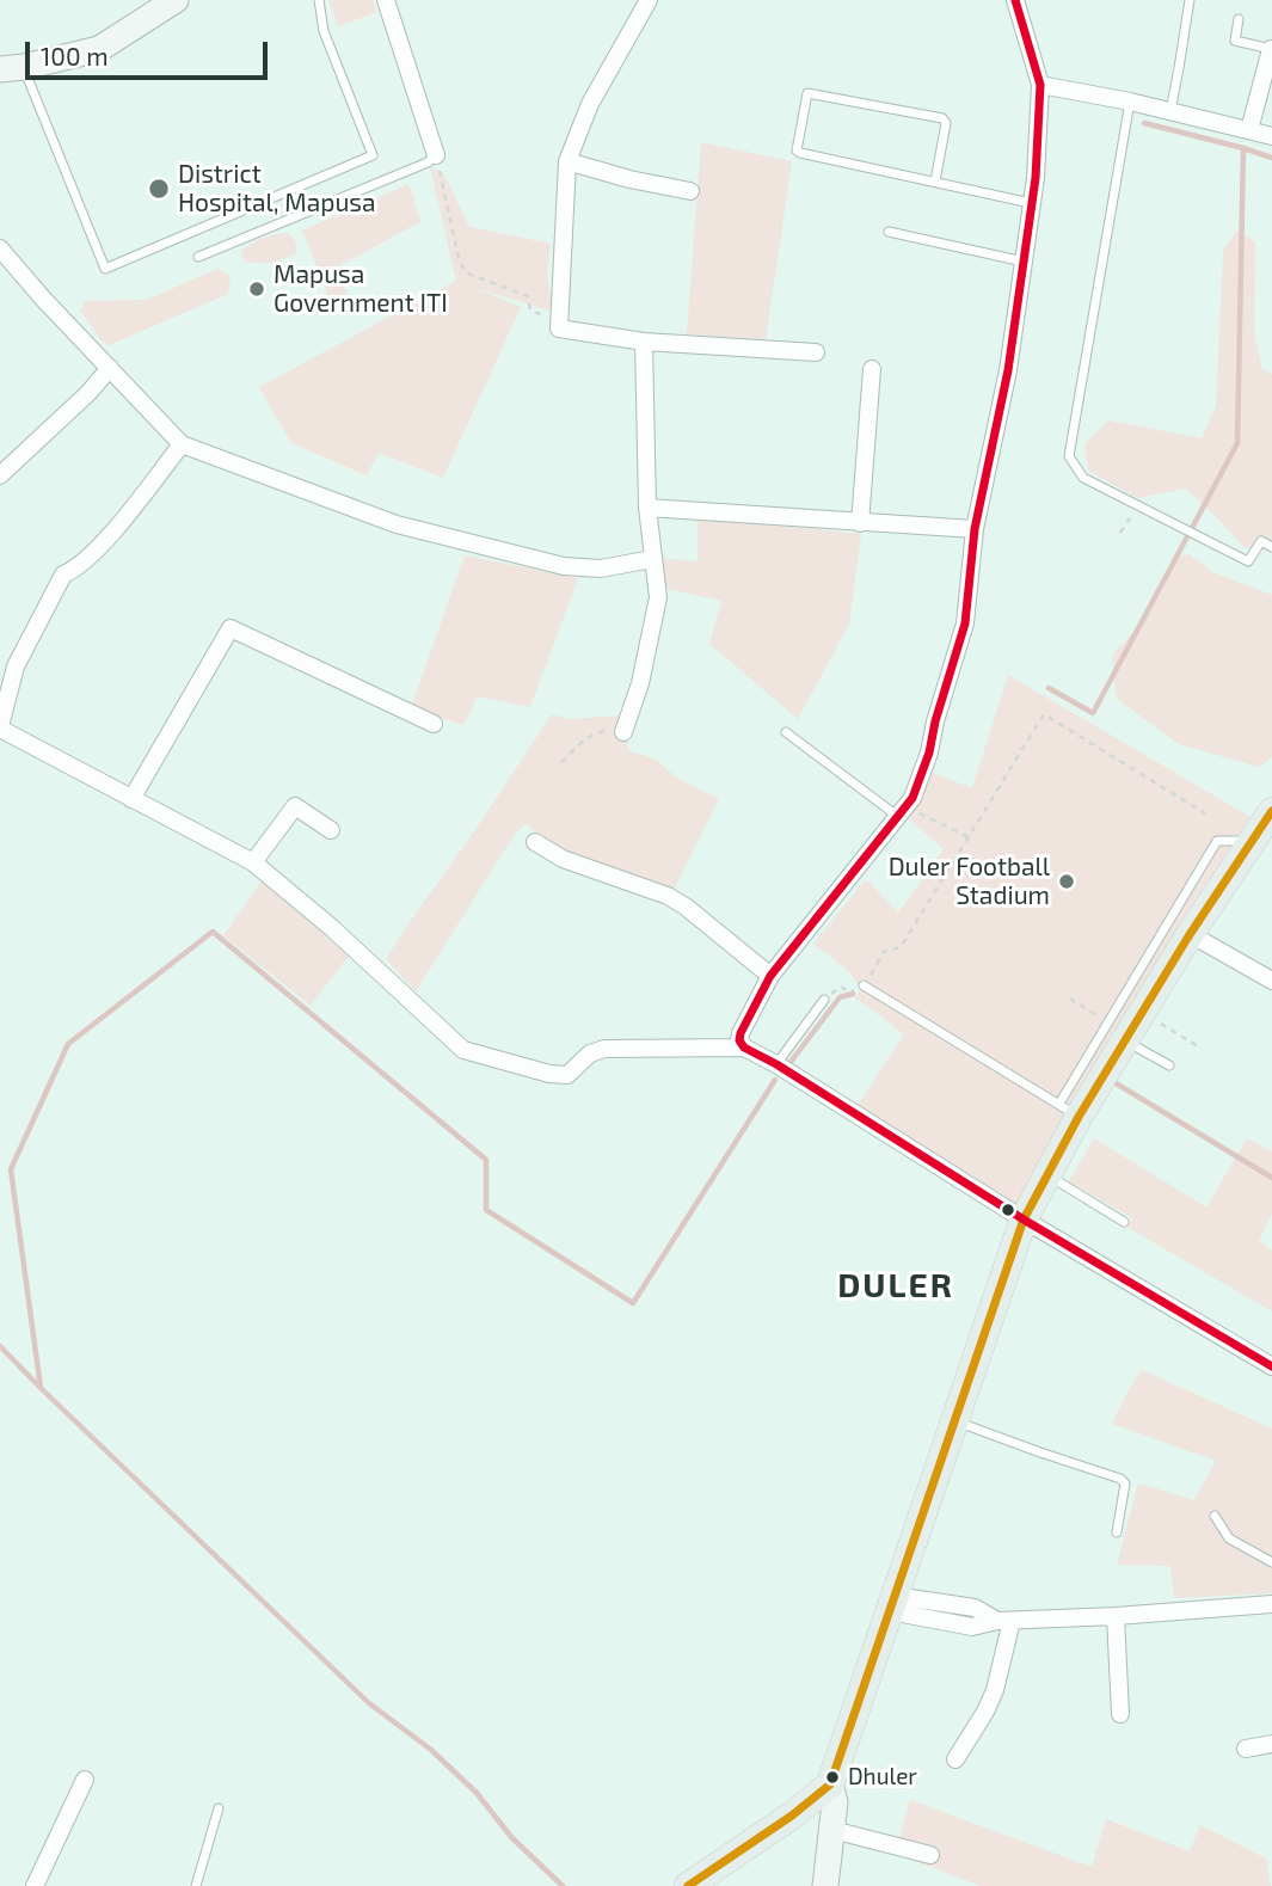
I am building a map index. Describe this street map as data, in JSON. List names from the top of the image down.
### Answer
{
  "districts": ["DULER"],
  "places": [
    "District Hospital, Mapusa",
    "Mapusa Government ITI",
    "Duler Football Stadium",
    "Dhuler"
  ],
  "scale_bar": "100 m"
}
